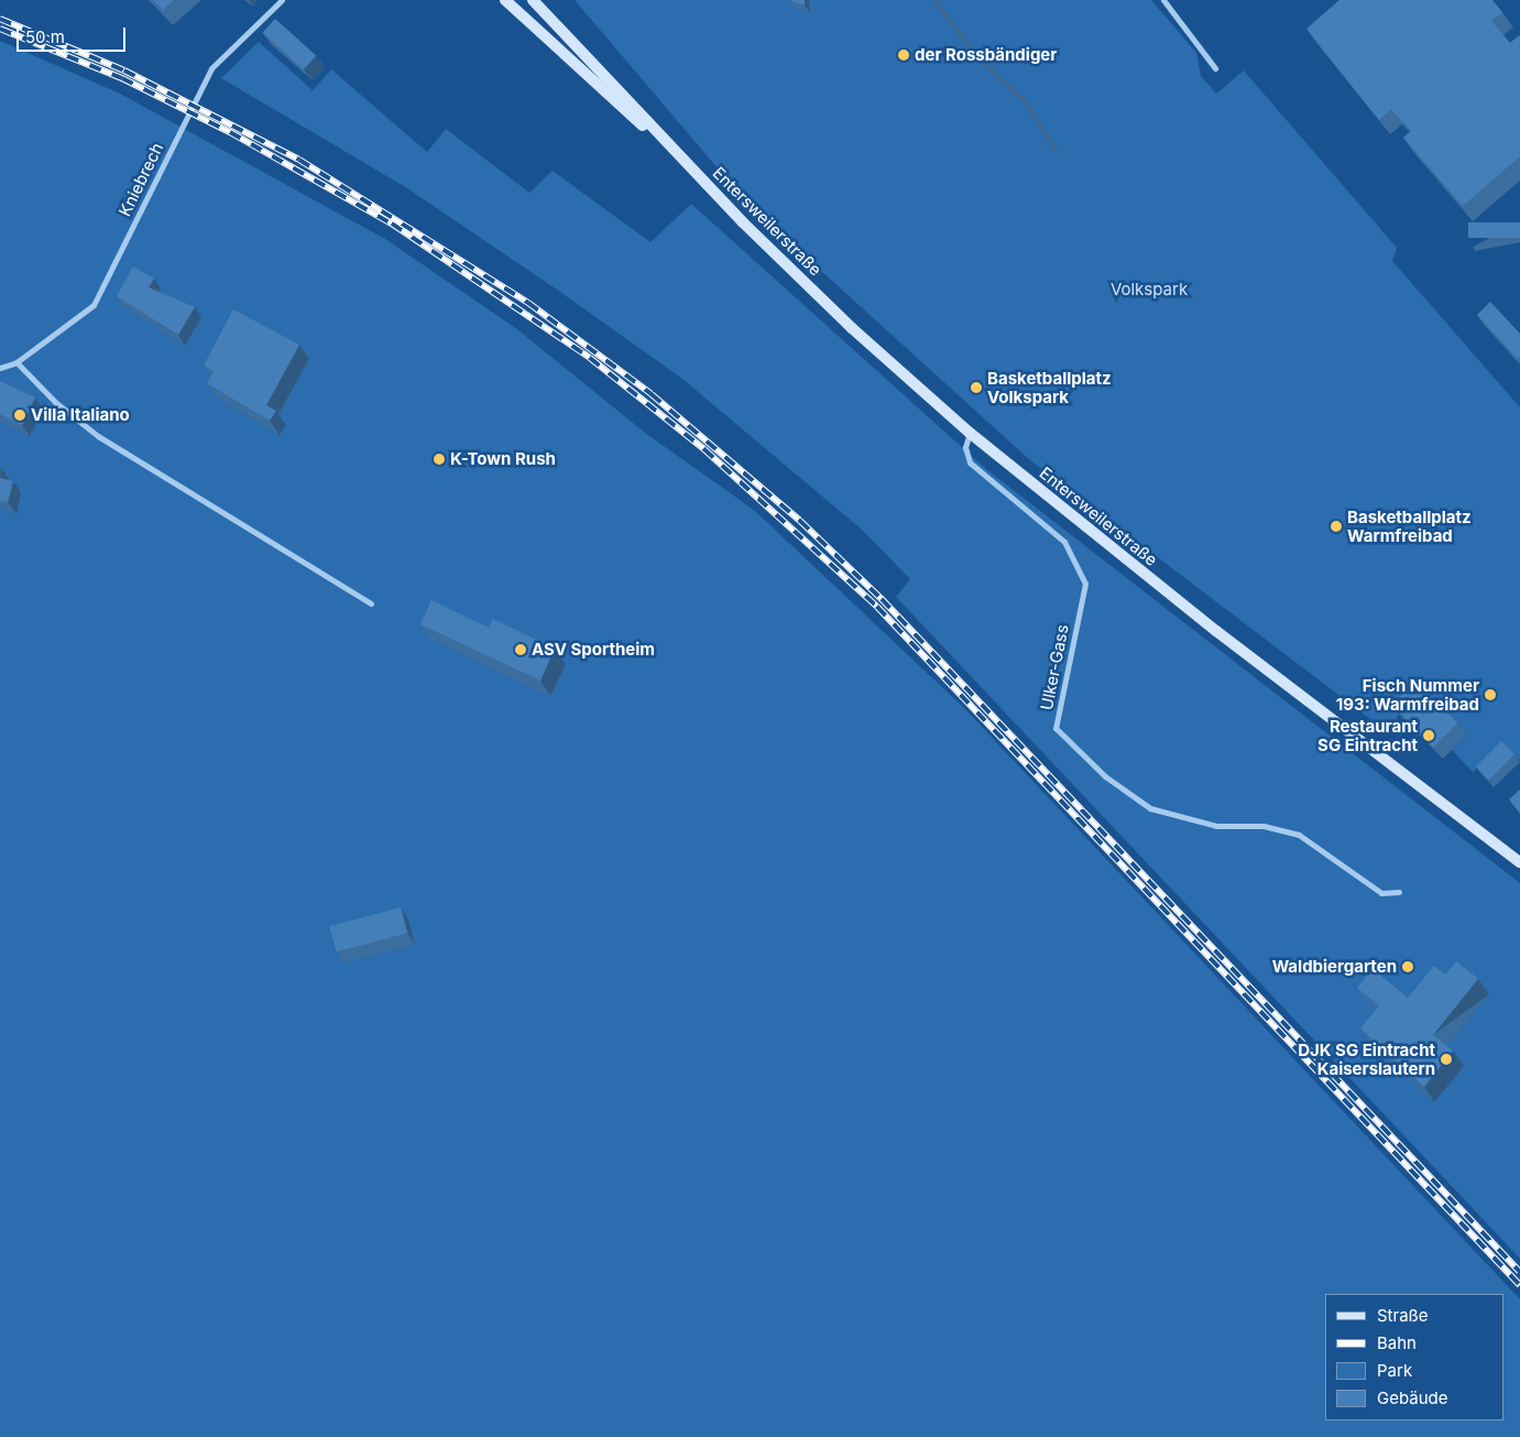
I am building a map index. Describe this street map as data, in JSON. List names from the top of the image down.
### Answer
{
  "streets": {
    "main road": ["Entersweilerstraße"],
    "street": ["Kniebrech", "Ulker-Gass"]
  },
  "crossings": [
    ["Entersweilerstraße", "Ulker-Gass"]
  ],
  "parks": ["Volkspark"],
  "places": [
    "der Rossbändiger",
    "Basketballplatz Volkspark",
    "Villa Italiano",
    "K-Town Rush",
    "Basketballplatz Warmfreibad",
    "ASV Sportheim",
    "Fisch Nummer 193: Warmfreibad",
    "Restaurant SG Eintracht",
    "Waldbiergarten",
    "DJK SG Eintracht Kaiserslautern"
  ],
  "legend": [
    "Straße",
    "Bahn",
    "Park",
    "Gebäude"
  ],
  "scale_bar": "50 m"
}
